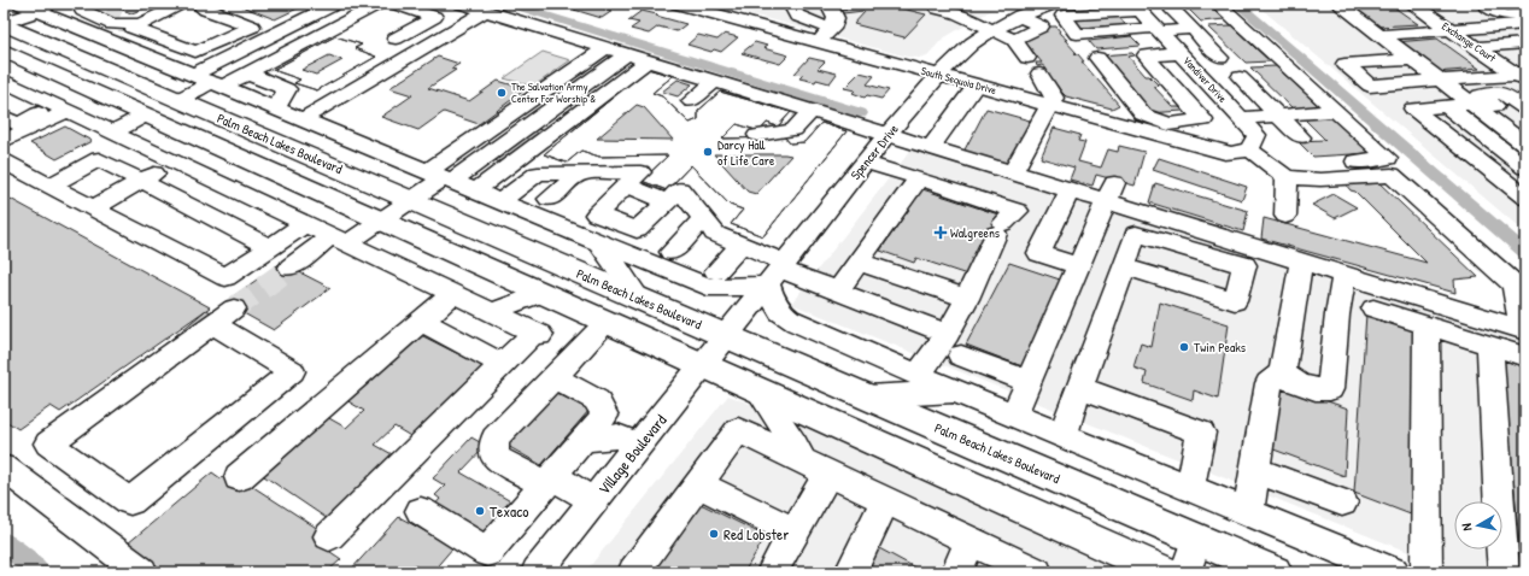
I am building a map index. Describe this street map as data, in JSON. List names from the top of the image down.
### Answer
{
  "streets": {
    "main road": ["Palm Beach Lakes Boulevard"],
    "street": [
      "Exchange Court",
      "Vandiver Drive",
      "South Sequoia Drive",
      "Spencer Drive",
      "Village Boulevard"
    ]
  },
  "crossings": [
    ["Vandiver Drive", "South Sequoia Drive"],
    ["South Sequoia Drive", "Spencer Drive"],
    ["Palm Beach Lakes Boulevard", "Spencer Drive"],
    ["Palm Beach Lakes Boulevard", "Village Boulevard"],
    ["Spencer Drive", "Village Boulevard"]
  ],
  "places": {
    "other": [
      "The Salvation Army Center For Worship &",
      "Darcy Hall of Life Care",
      "Twin Peaks",
      "Texaco",
      "Red Lobster"
    ],
    "health": ["Walgreens"]
  },
  "north": "left"
}
